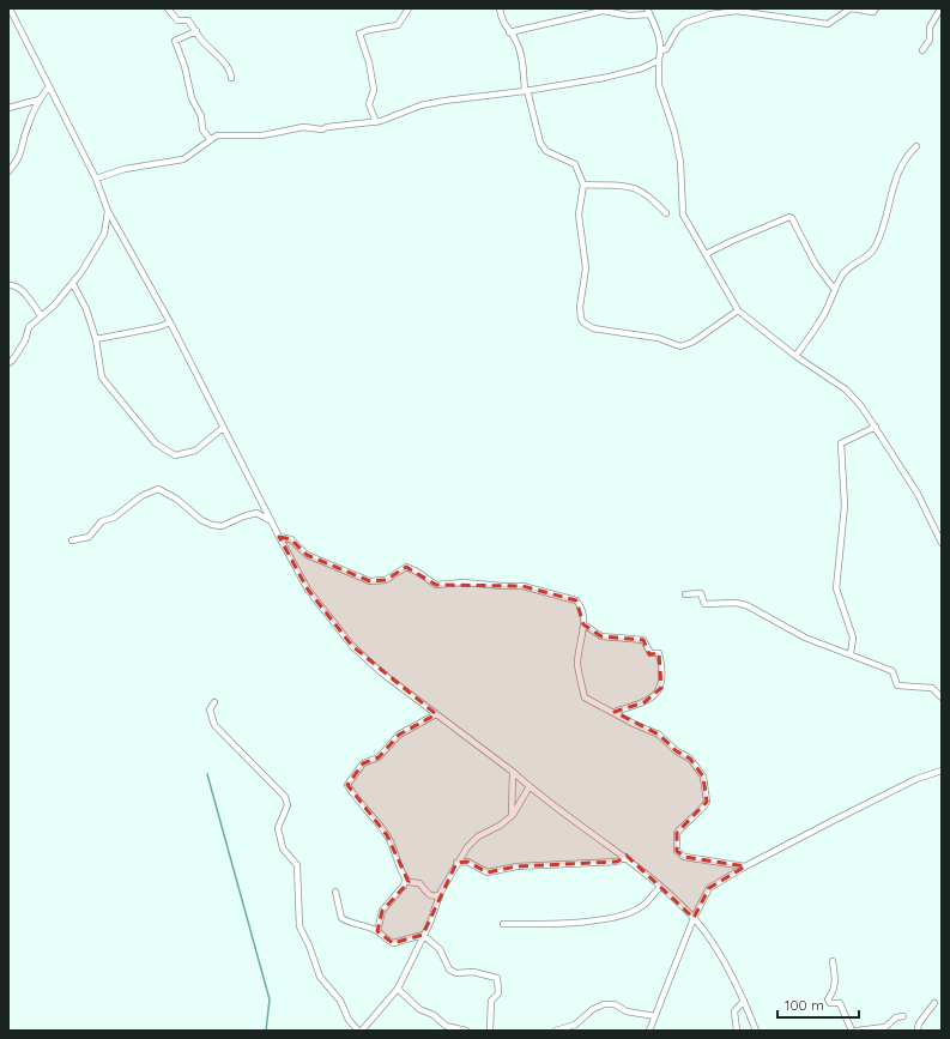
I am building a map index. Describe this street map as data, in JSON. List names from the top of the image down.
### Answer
{
  "scale_bar": "100 m"
}
